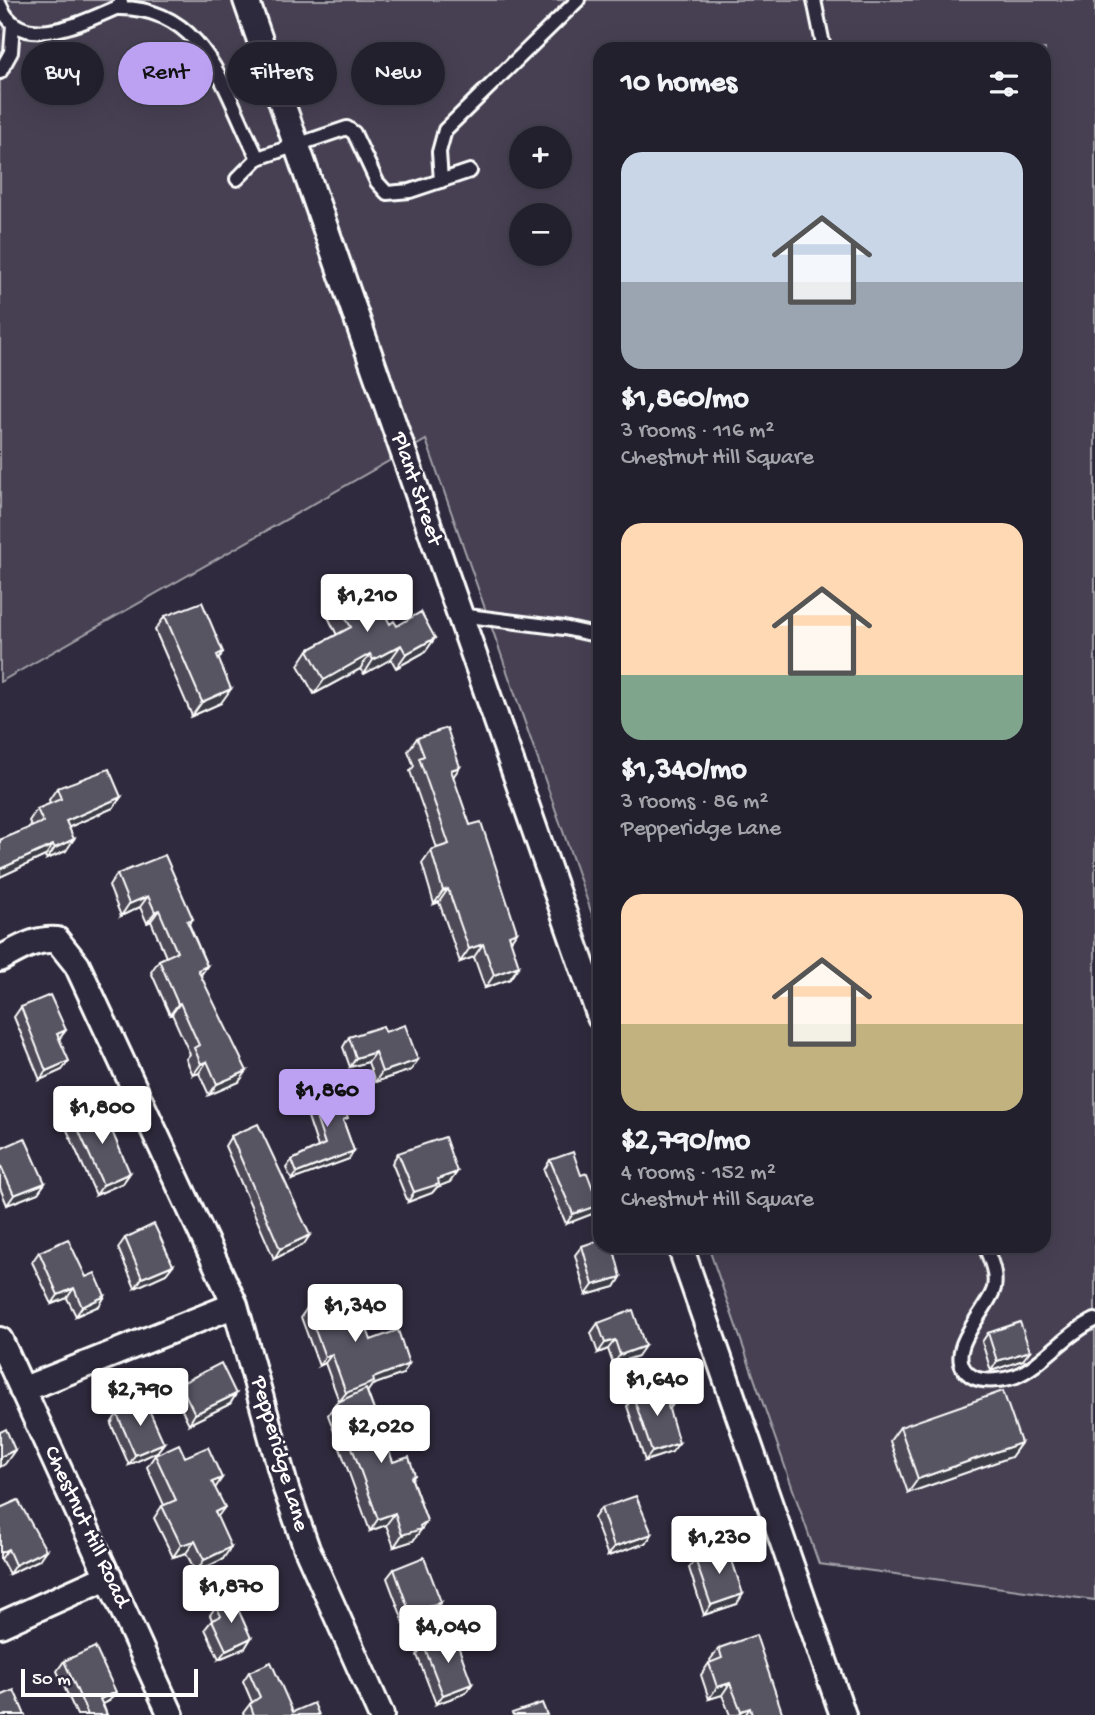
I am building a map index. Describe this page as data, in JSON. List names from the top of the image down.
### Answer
{
  "streets": {
    "street": ["Plant Street", "Pepperidge Lane", "Chestnut Hill Road"]
  },
  "scale_bar": "50 m",
  "page": {
    "chip": [
      "Buy",
      "Rent",
      "Filters",
      "New"
    ],
    "heading": "10 homes",
    "map_buttons": ["+", "−"],
    "list": [
      {
        "name": "$1,860/mo",
        "note": "3 rooms · 116 m² · Chestnut Hill Square"
      },
      {
        "name": "$1,340/mo",
        "note": "3 rooms · 86 m² · Pepperidge Lane"
      },
      {
        "name": "$2,790/mo",
        "note": "4 rooms · 152 m² · Chestnut Hill Square"
      }
    ],
    "price": [
      "$1,210",
      "$1,860",
      "$1,800",
      "$1,340",
      "$1,640",
      "$2,790",
      "$2,020",
      "$1,230",
      "$1,870",
      "$4,040"
    ],
    "scale": "50 m"
  }
}
